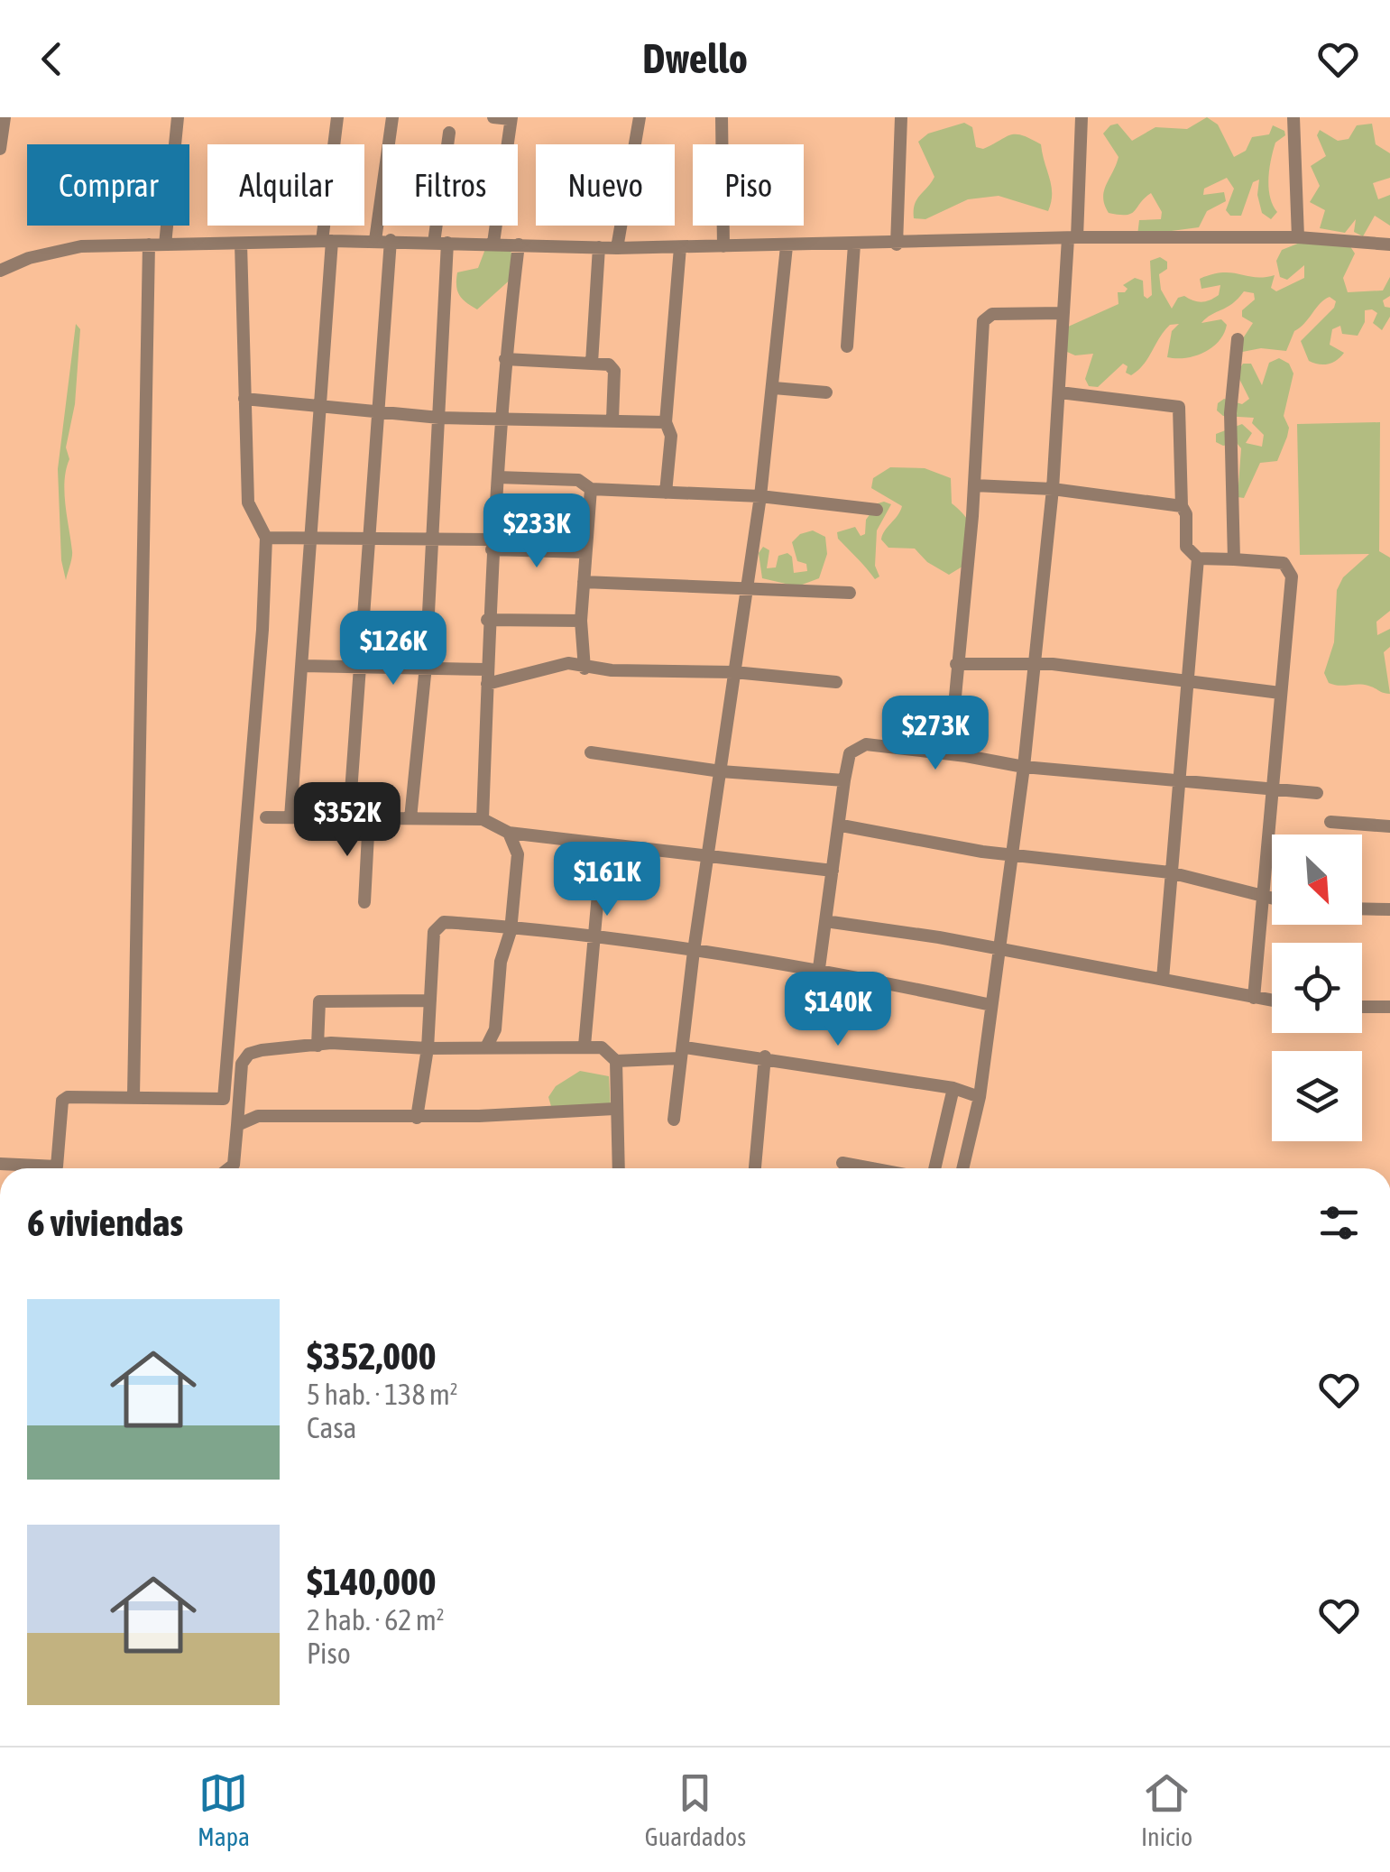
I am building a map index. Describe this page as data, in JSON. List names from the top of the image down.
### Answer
{
  "north": "bottom right",
  "page": {
    "header": "Dwello",
    "chip": [
      "Comprar",
      "Alquilar",
      "Filtros",
      "Nuevo",
      "Piso"
    ],
    "price": [
      "$233K",
      "$126K",
      "$273K",
      "$352K",
      "$161K",
      "$140K"
    ],
    "heading": "6 viviendas",
    "list": [
      {
        "name": "$352,000",
        "note": "5 hab. · 138 m² · Casa"
      },
      {
        "name": "$140,000",
        "note": "2 hab. · 62 m² · Piso"
      }
    ],
    "tabs": ["Mapa", "Guardados", "Inicio"]
  }
}
